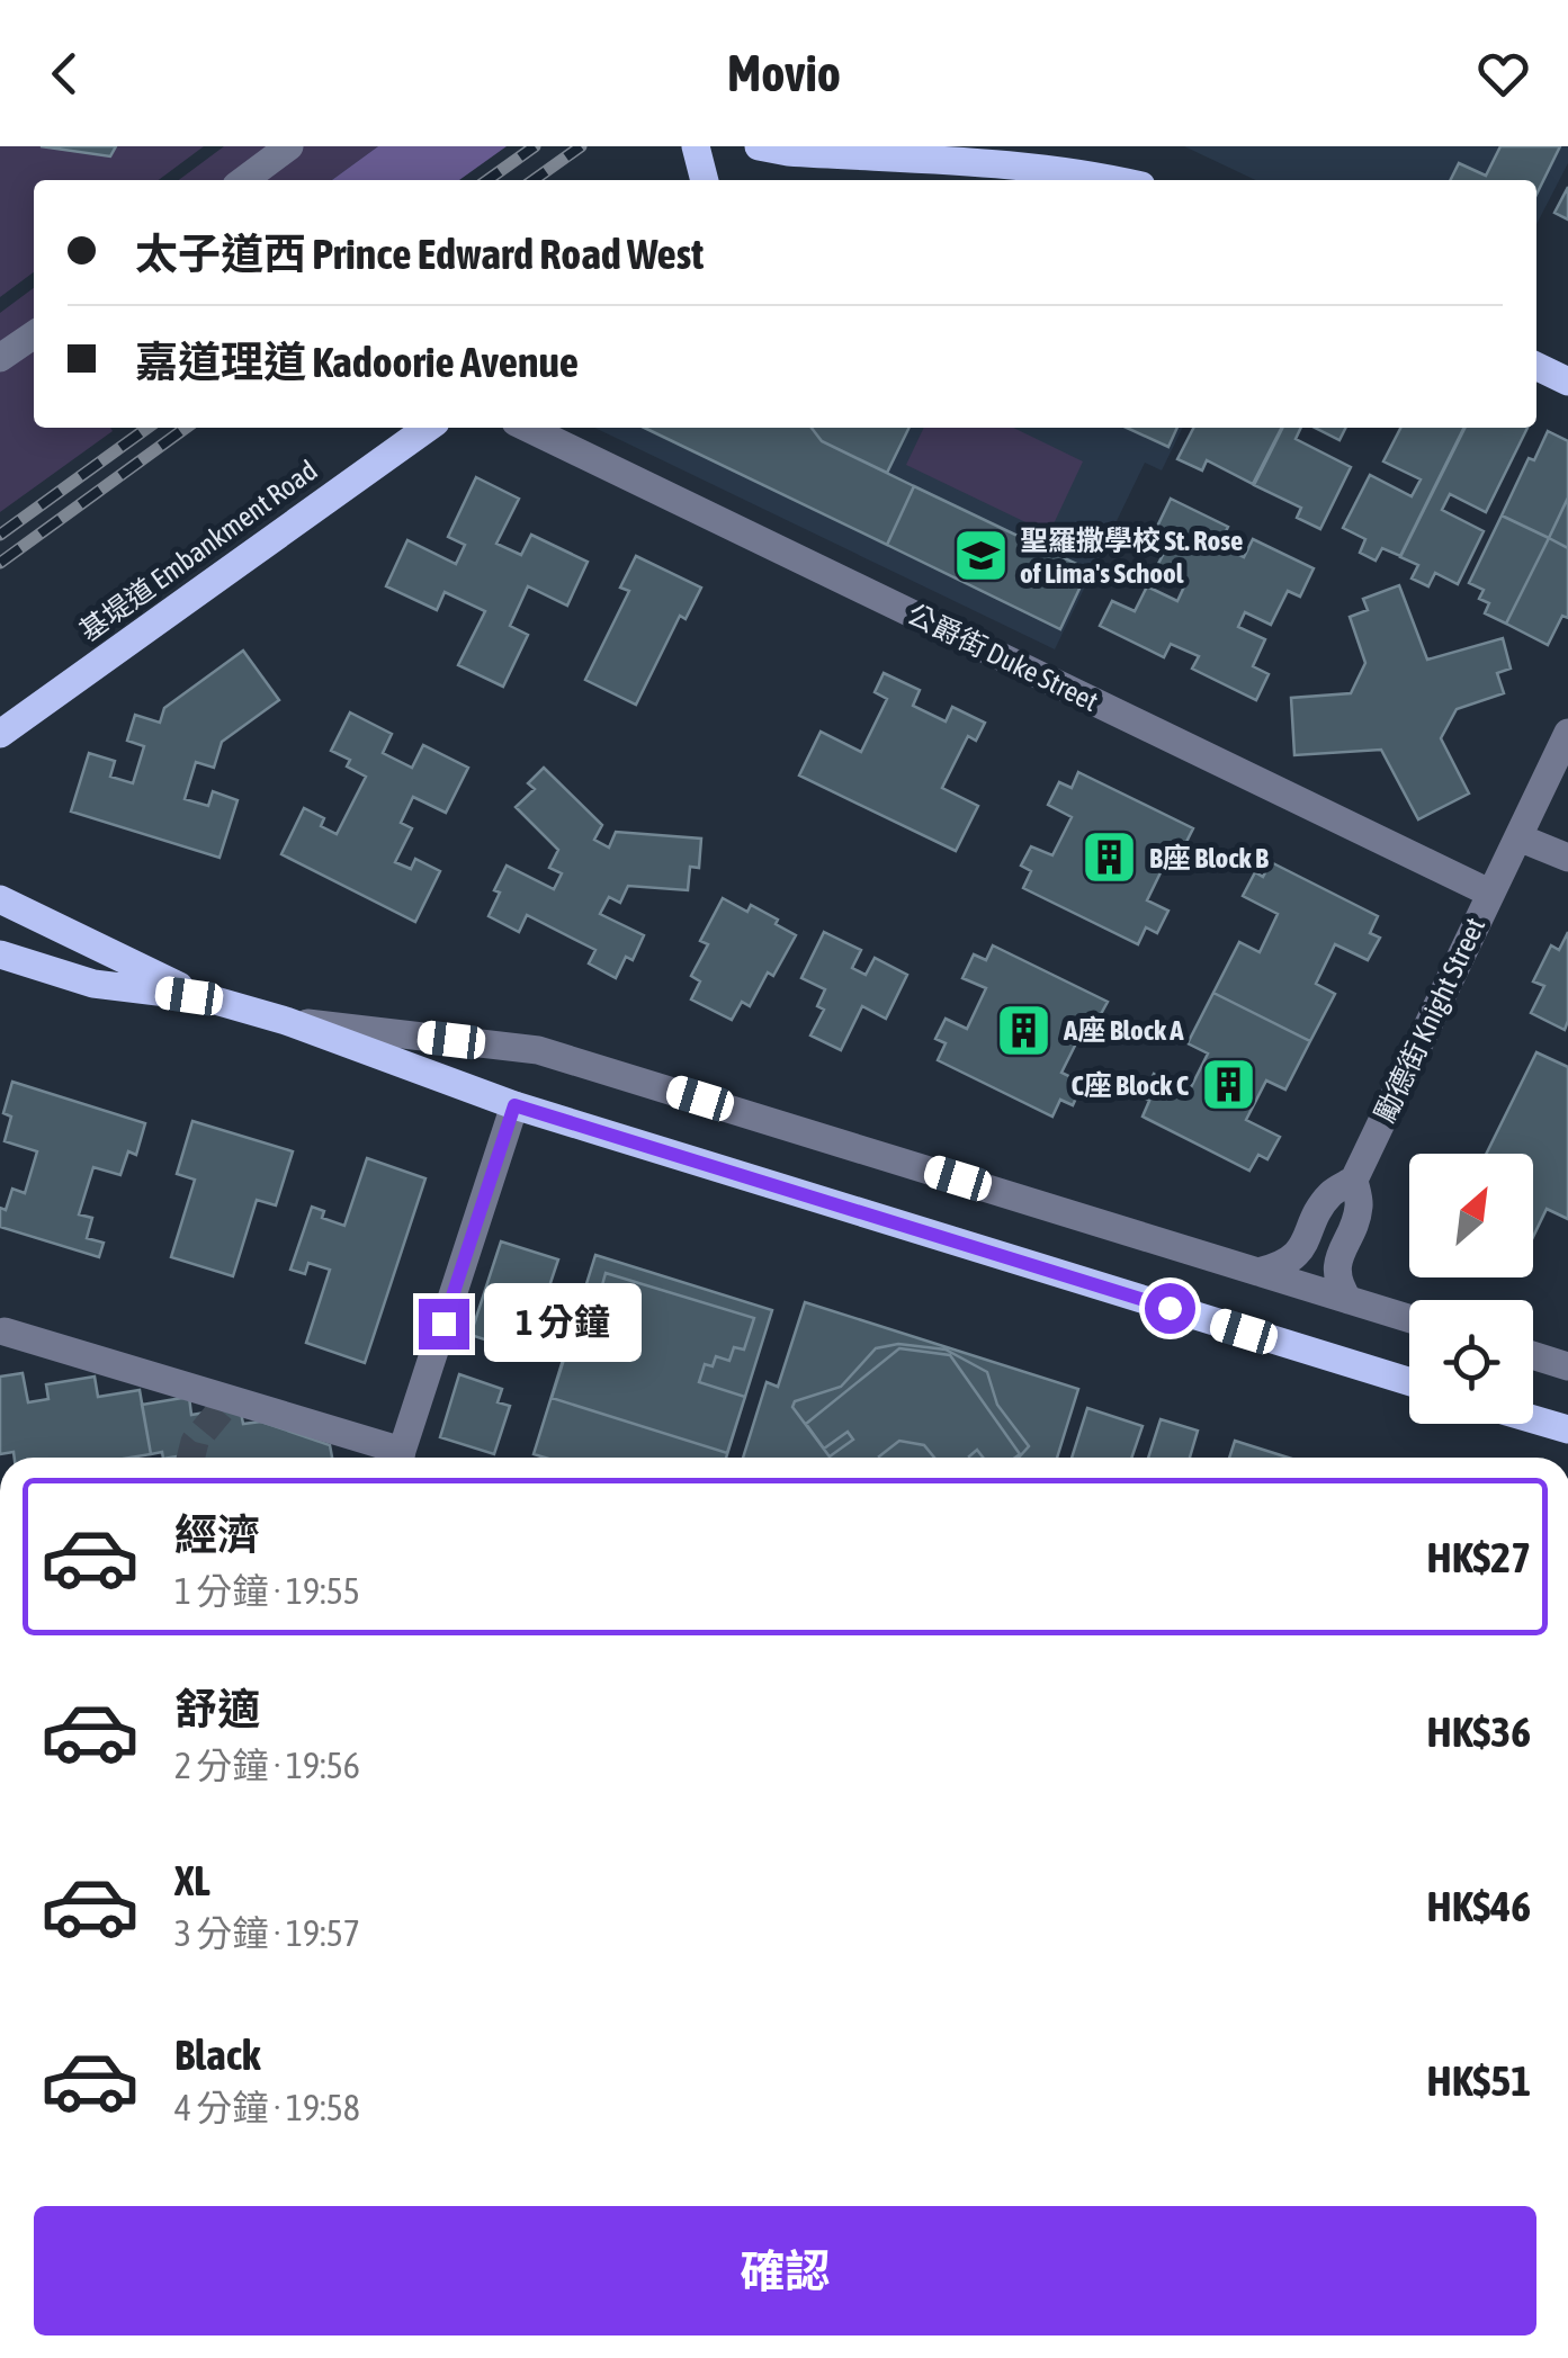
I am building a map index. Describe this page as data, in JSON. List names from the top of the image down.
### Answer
{
  "streets": {
    "main road": ["基堤道 Embankment Road"],
    "street": ["公爵街 Duke Street", "勵德街 Knight Street"]
  },
  "crossings": [
    ["公爵街 Duke Street", "勵德街 Knight Street"]
  ],
  "places": {
    "school or university": ["聖羅撒學校 St. Rose of Lima's School"],
    "building": ["B座 Block B", "A座 Block A", "C座 Block C"]
  },
  "north": "top right",
  "page": {
    "header": "Movio",
    "banner": ["太子道西 Prince Edward Road West", "嘉道理道 Kadoorie Avenue"],
    "bubble": "1 分鐘",
    "list": [
      {
        "name": "經濟",
        "note": "1 分鐘 · 19:55",
        "value": "HK$27"
      },
      {
        "name": "舒適",
        "note": "2 分鐘 · 19:56",
        "value": "HK$36"
      },
      {
        "name": "XL",
        "note": "3 分鐘 · 19:57",
        "value": "HK$46"
      },
      {
        "name": "Black",
        "note": "4 分鐘 · 19:58",
        "value": "HK$51"
      }
    ],
    "buttons": "確認"
  }
}
